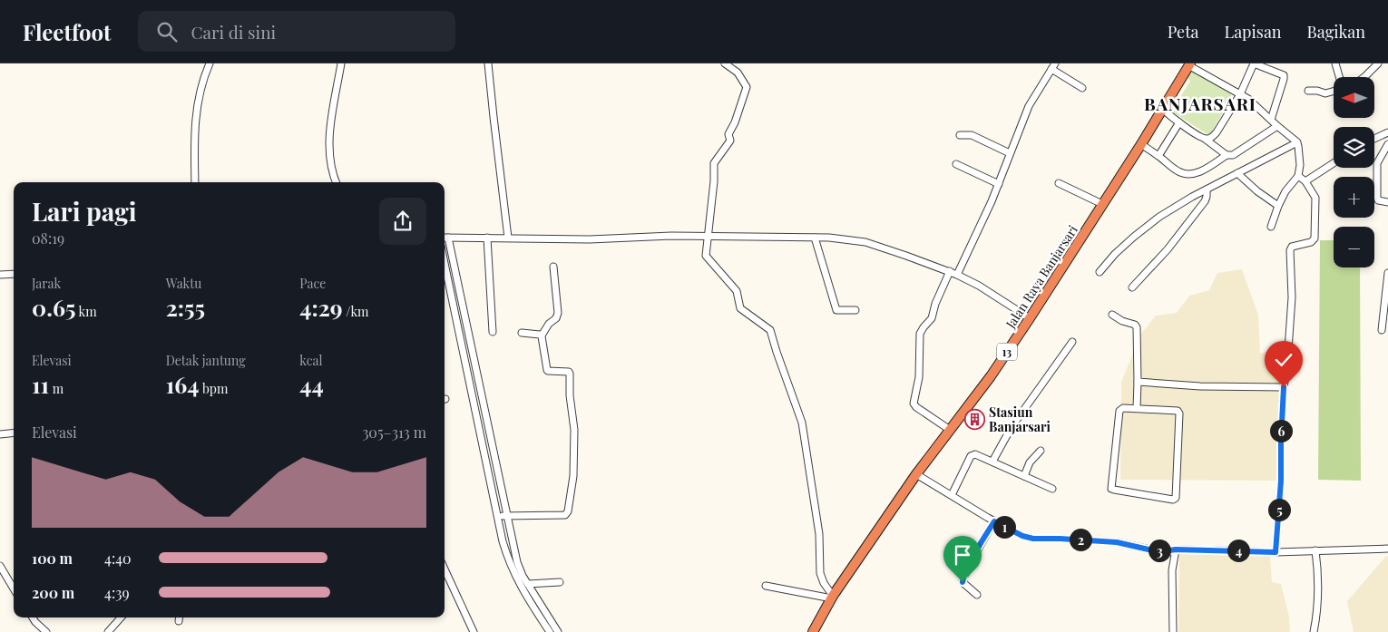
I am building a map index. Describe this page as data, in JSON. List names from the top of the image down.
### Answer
{
  "streets": {
    "highway": ["Jalan Raya Banjarsari", "13"]
  },
  "districts": ["BANJARSARI"],
  "places": {
    "building": ["Stasiun Banjarsari"]
  },
  "north": "left",
  "page": {
    "header": "Fleetfoot",
    "search": "Cari di sini",
    "nav": ["Peta", "Lapisan", "Bagikan"],
    "map_buttons": ["+", "−"],
    "heading": ["Lari pagi", "08:19"],
    "stats": [
      ["Jarak", "0.65 km"],
      ["Waktu", "2:55"],
      ["Pace", "4:29 /km"],
      ["Elevasi", "11 m"],
      ["Detak jantung", "164 bpm"],
      ["kcal", "44"]
    ],
    "chart": ["Elevasi", "305–313 m"],
    "pins": [
      "6",
      "5",
      "1",
      "2",
      "3",
      "4"
    ],
    "list": [
      {
        "name": "100 m",
        "note": "4:40"
      },
      {
        "name": "200 m",
        "note": "4:39"
      }
    ]
  }
}
